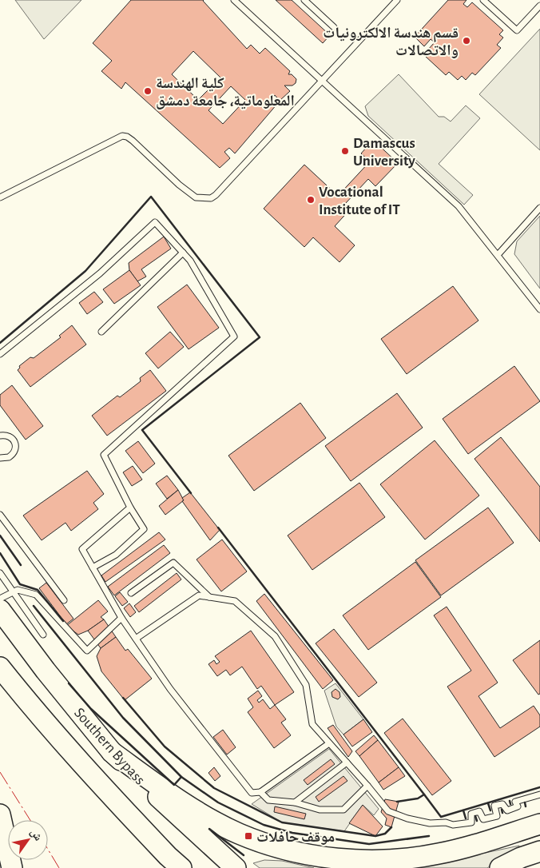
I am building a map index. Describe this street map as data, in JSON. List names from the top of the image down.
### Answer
{
  "streets": {
    "highway": ["Southern Bypass"]
  },
  "places": {
    "other": [
      "قسم هندسة الالكترونيات والاتصالات",
      "كلية الهندسة المعلوماتية، جامعة دمشق",
      "Damascus University",
      "Vocational Institute of IT"
    ],
    "transit": ["موقف حافلات"]
  },
  "north": "top right"
}
